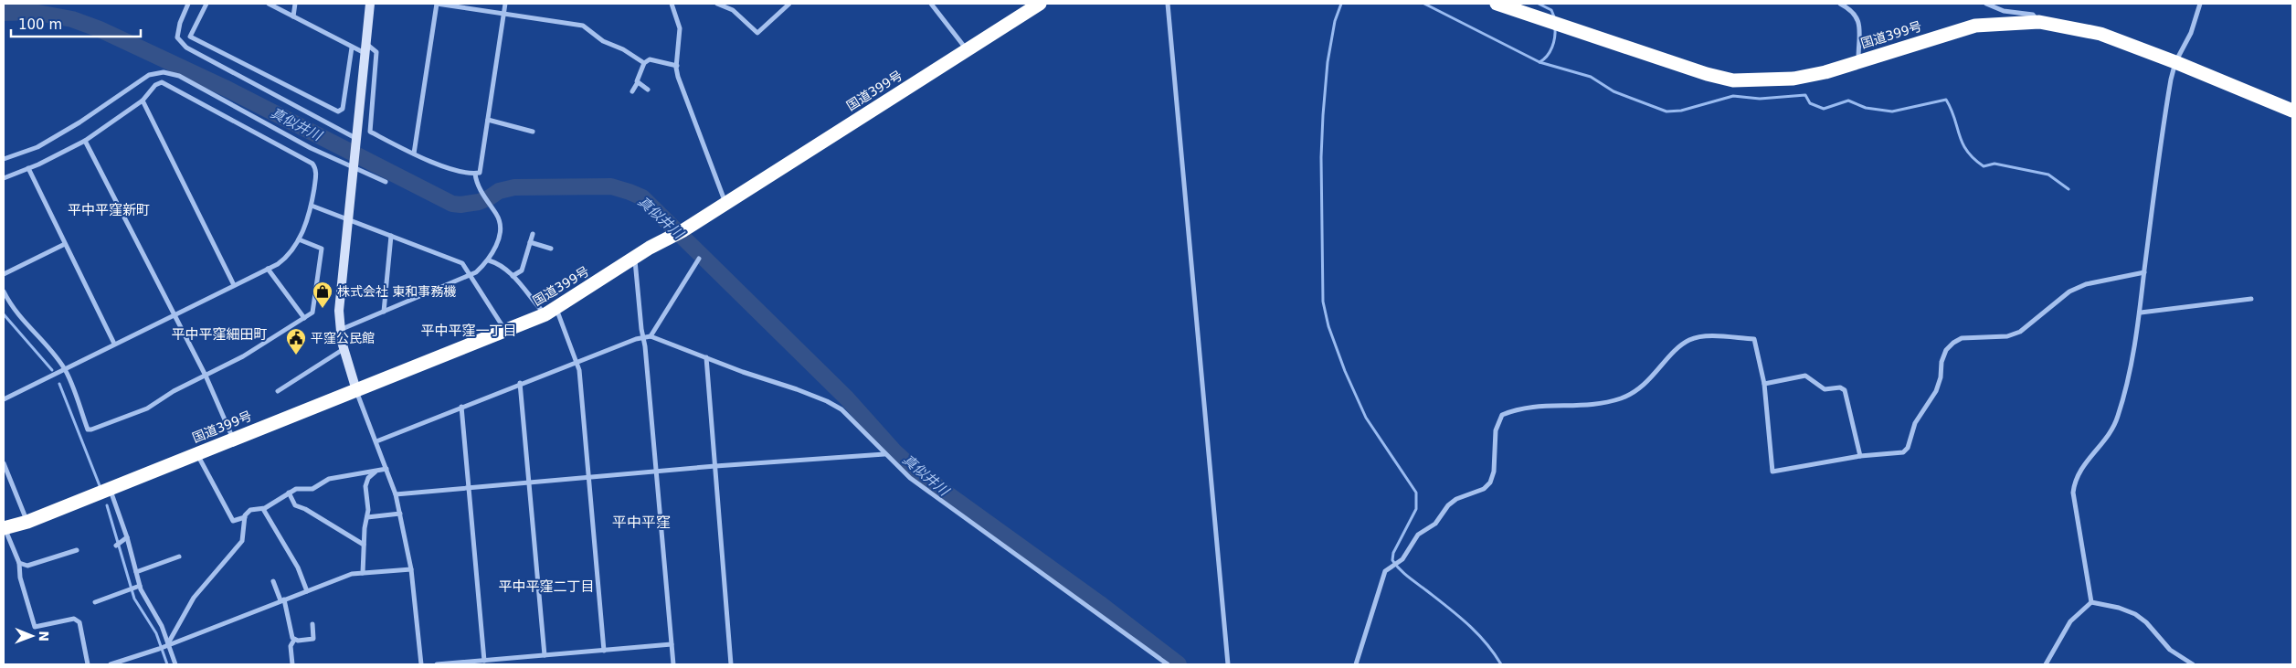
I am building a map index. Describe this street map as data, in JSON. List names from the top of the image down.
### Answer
{
  "streets": {
    "highway": ["国道399号"]
  },
  "districts": [
    "平中平窪新町",
    "平中平窪一丁目",
    "平中平窪細田町",
    "平中平窪",
    "平中平窪二丁目"
  ],
  "water": ["真似井川"],
  "places": {
    "shop": ["株式会社 東和事務機"],
    "public building": ["平窪公民館"]
  },
  "scale_bar": "100 m",
  "north": "right"
}
